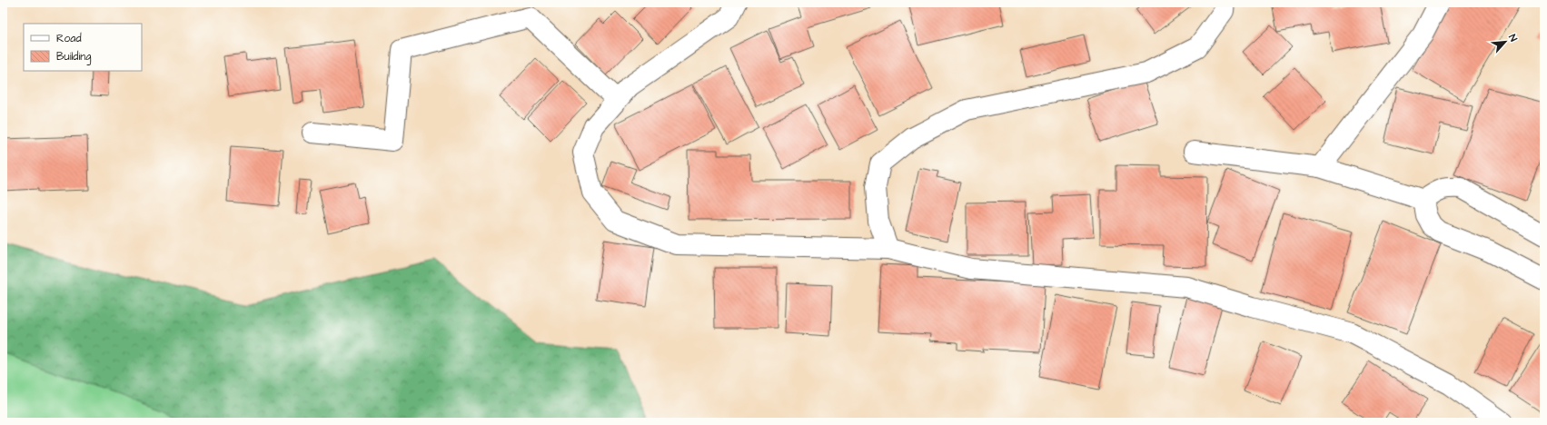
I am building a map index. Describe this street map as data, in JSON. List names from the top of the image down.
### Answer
{
  "legend": ["Road", "Building"],
  "north": "top right"
}
